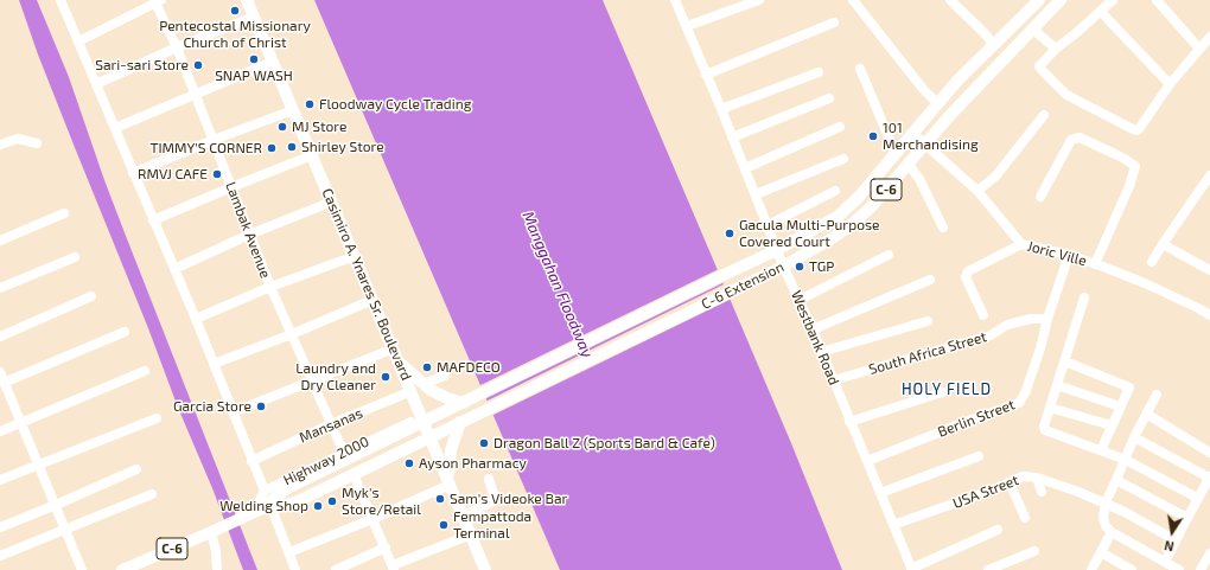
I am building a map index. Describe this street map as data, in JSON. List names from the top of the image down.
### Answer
{
  "streets": {
    "main road": [
      "C-6",
      "Casimiro A. Ynares Sr. Boulevard",
      "C-6 Extension",
      "Highway 2000"
    ],
    "street": [
      "Lambak Avenue",
      "Joric Ville",
      "Westbank Road",
      "South Africa Street",
      "Berlin Street",
      "Mansanas",
      "USA Street"
    ]
  },
  "crossings": [
    ["Lambak Avenue", "Mansanas"],
    ["Lambak Avenue", "Highway 2000"],
    ["Joric Ville", "C-6 Extension"],
    ["Joric Ville", "Berlin Street"],
    ["Casimiro A. Ynares Sr. Boulevard", "C-6 Extension"],
    ["Casimiro A. Ynares Sr. Boulevard", "Mansanas"],
    ["Casimiro A. Ynares Sr. Boulevard", "Highway 2000"],
    ["C-6 Extension", "Westbank Road"],
    ["C-6 Extension", "Highway 2000"],
    ["Westbank Road", "South Africa Street"],
    ["Westbank Road", "Berlin Street"],
    ["Westbank Road", "USA Street"],
    ["South Africa Street", "Berlin Street"]
  ],
  "districts": ["HOLY FIELD"],
  "water": ["Manggahan Floodway"],
  "places": [
    "Pentecostal Missionary Church of Christ",
    "SNAP WASH",
    "Sari-sari Store",
    "Floodway Cycle Trading",
    "MJ Store",
    "101 Merchandising",
    "Shirley Store",
    "TIMMY'S CORNER",
    "RMVJ CAFE",
    "Gacula Multi-Purpose Covered Court",
    "TGP",
    "MAFDECO",
    "Laundry and Dry Cleaner",
    "Garcia Store",
    "Dragon Ball Z (Sports Bard & Cafe)",
    "Ayson Pharmacy",
    "Sam's Videoke Bar",
    "Myk's Store/Retail",
    "Welding Shop",
    "Fempattoda Terminal"
  ],
  "north": "bottom"
}
